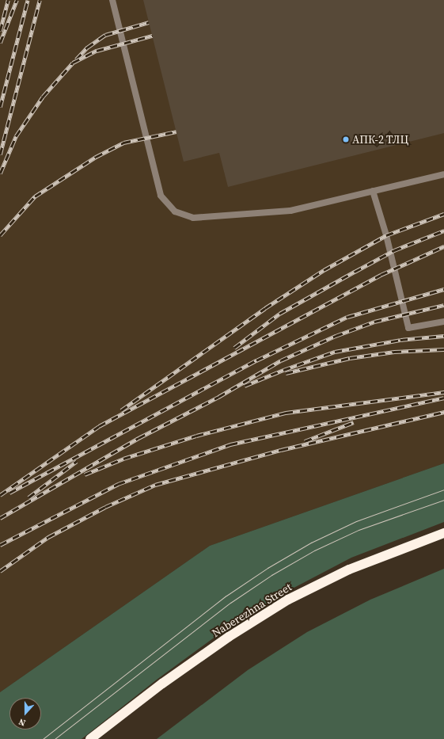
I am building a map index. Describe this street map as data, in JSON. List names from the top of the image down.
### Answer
{
  "streets": {
    "highway": ["Naberezhna Street"]
  },
  "places": ["АПК-2 ТЛЦ"],
  "north": "bottom"
}
